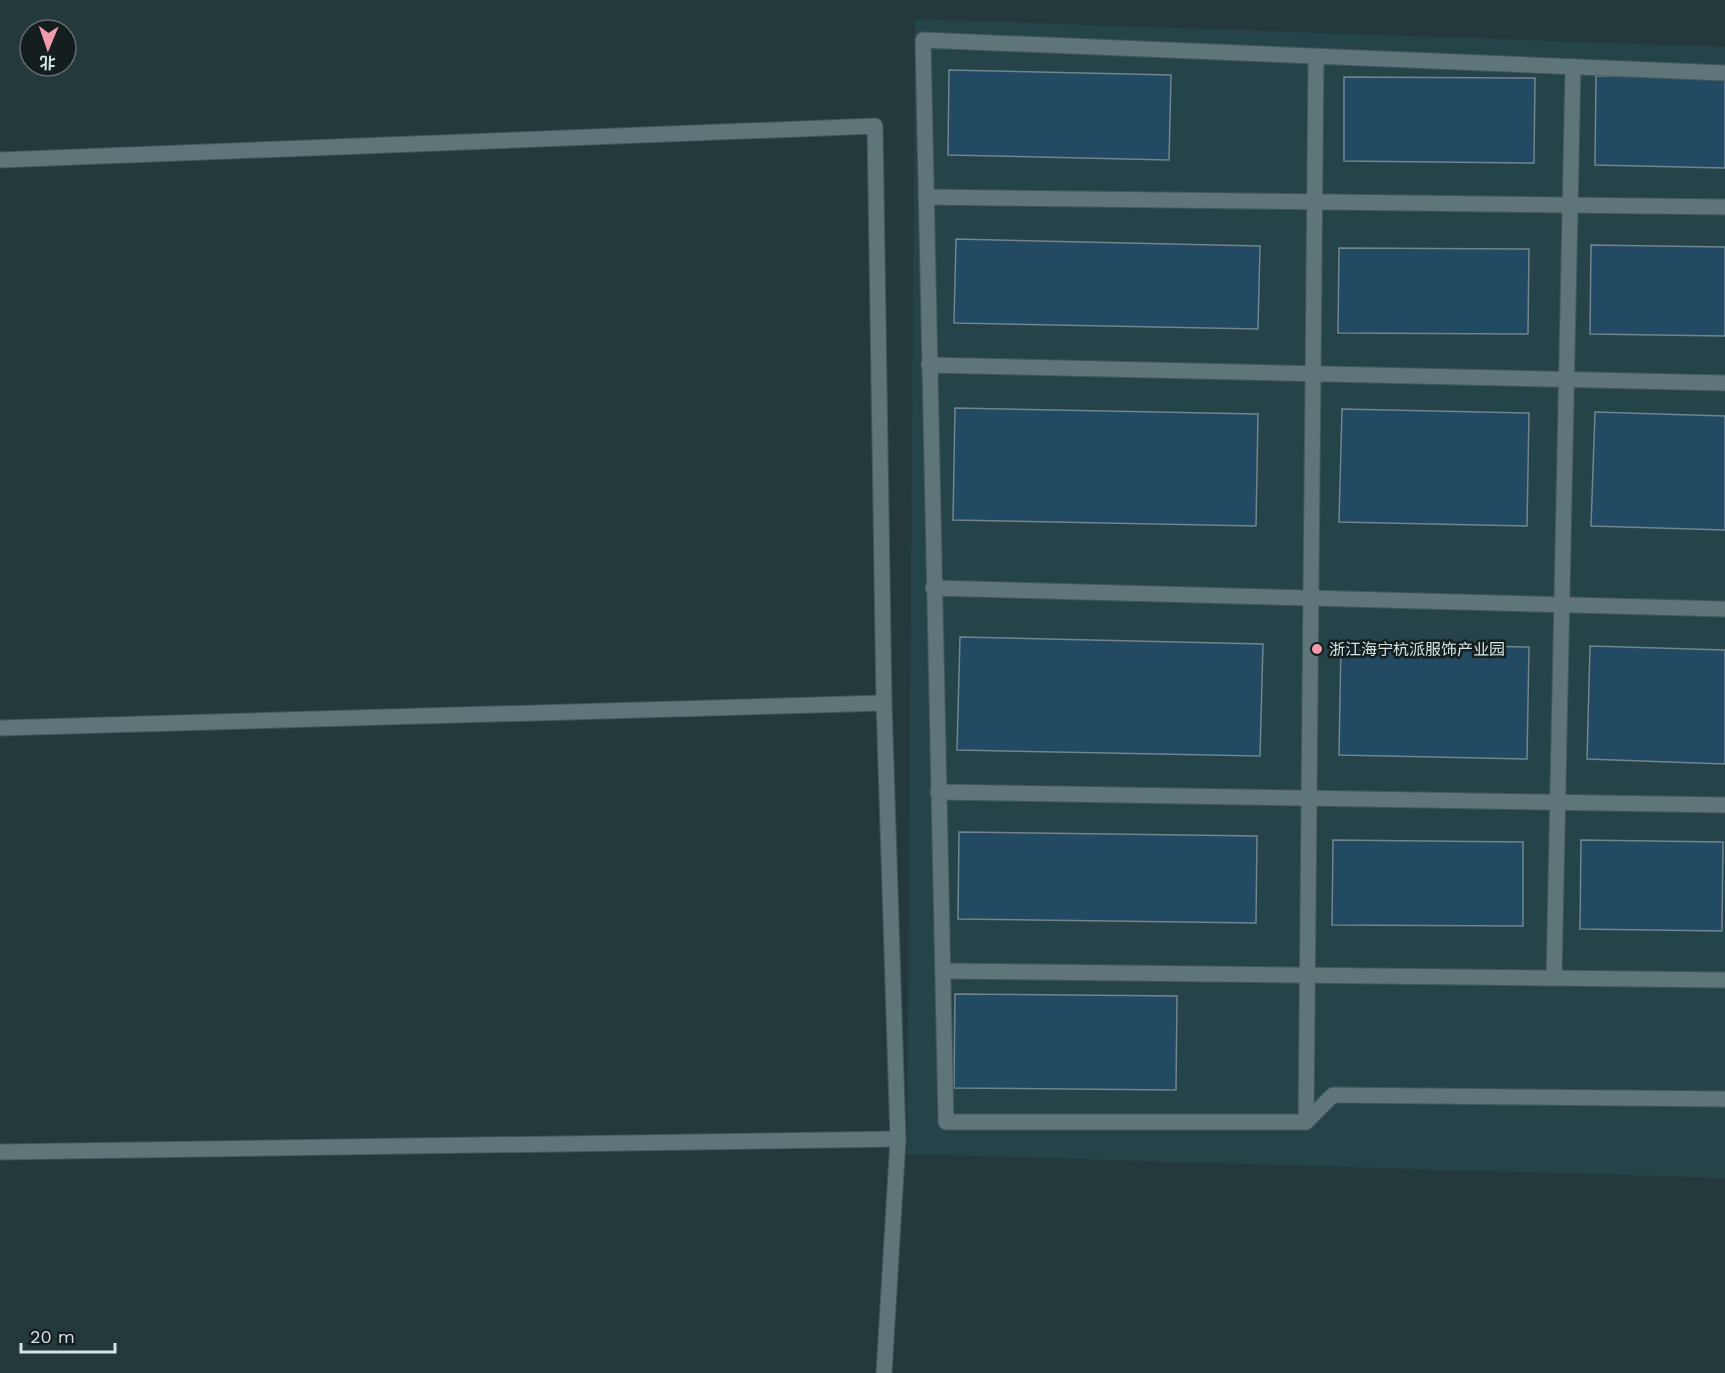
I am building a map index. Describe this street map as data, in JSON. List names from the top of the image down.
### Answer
{
  "places": ["浙江海宁杭派服饰产业园"],
  "scale_bar": "20 m",
  "north": "bottom"
}
